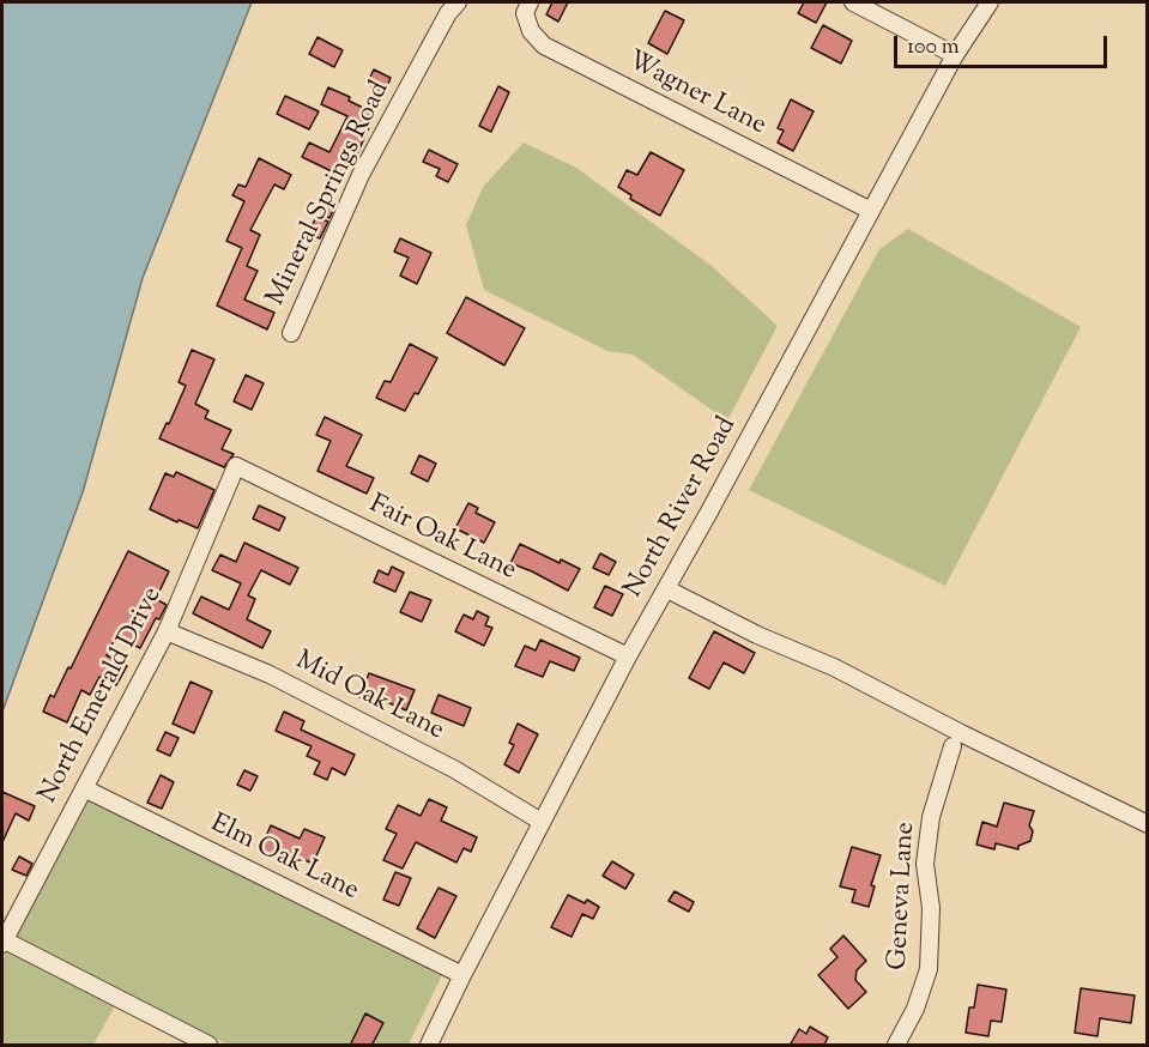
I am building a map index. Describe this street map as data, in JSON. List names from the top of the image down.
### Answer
{
  "streets": {
    "street": [
      "Wagner Lane",
      "Mineral Springs Road",
      "North River Road",
      "Fair Oak Lane",
      "North Emerald Drive",
      "Mid Oak Lane",
      "Elm Oak Lane",
      "Geneva Lane"
    ]
  },
  "crossings": [
    ["Wagner Lane", "North River Road"],
    ["North River Road", "Fair Oak Lane"],
    ["North River Road", "Mid Oak Lane"],
    ["North River Road", "Elm Oak Lane"],
    ["Fair Oak Lane", "North Emerald Drive"],
    ["North Emerald Drive", "Mid Oak Lane"],
    ["North Emerald Drive", "Elm Oak Lane"]
  ],
  "scale_bar": "100 m"
}
